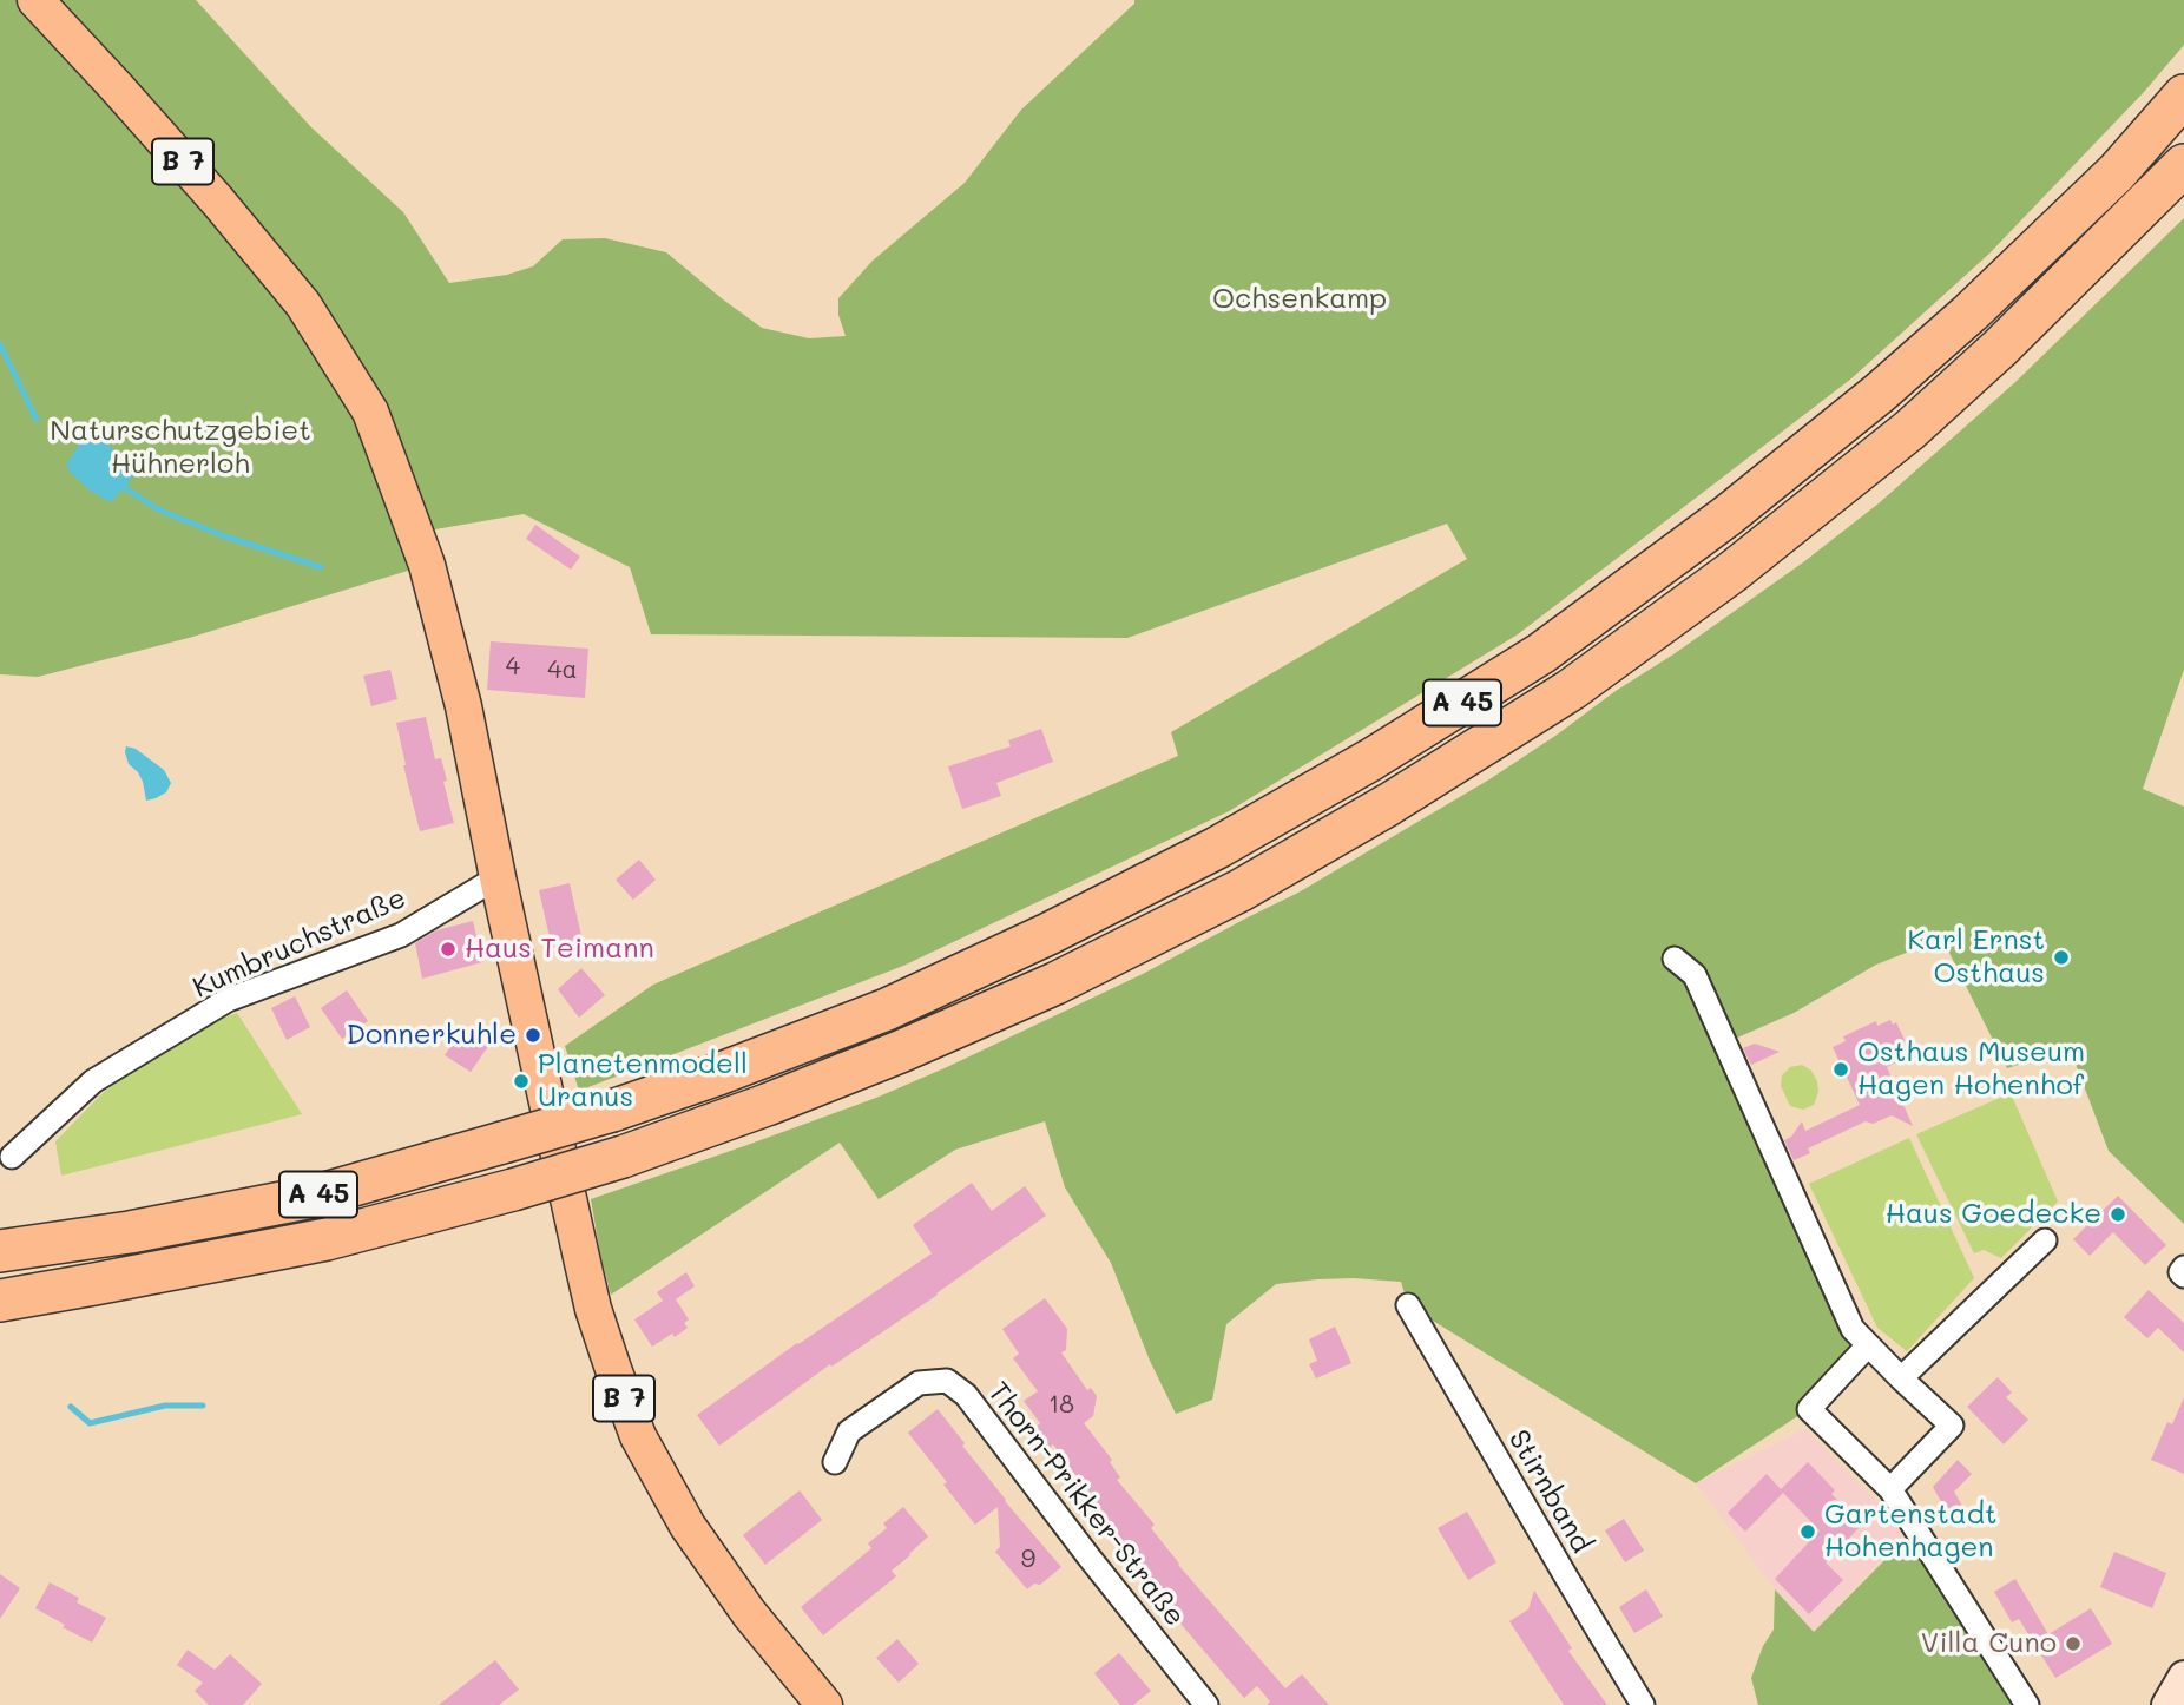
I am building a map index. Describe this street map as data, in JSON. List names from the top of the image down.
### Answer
{
  "streets": {
    "highway": ["A 45"],
    "main road": ["B 7"],
    "street": ["Kumbruchstraße", "Stirnband", "Thorn-Prikker-Straße"]
  },
  "crossings": [
    ["B 7", "Kumbruchstraße"]
  ],
  "parks": ["Ochsenkamp", "Naturschutzgebiet Hühnerloh"],
  "places": [
    "Haus Teimann",
    "Karl Ernst Osthaus",
    "Donnerkuhle",
    "Osthaus Museum Hagen Hohenhof",
    "Planetenmodell Uranus",
    "Haus Goedecke",
    "Gartenstadt Hohenhagen",
    "Villa Cuno"
  ],
  "house_numbers": [
    "4",
    "4a",
    "18",
    "9"
  ]
}
